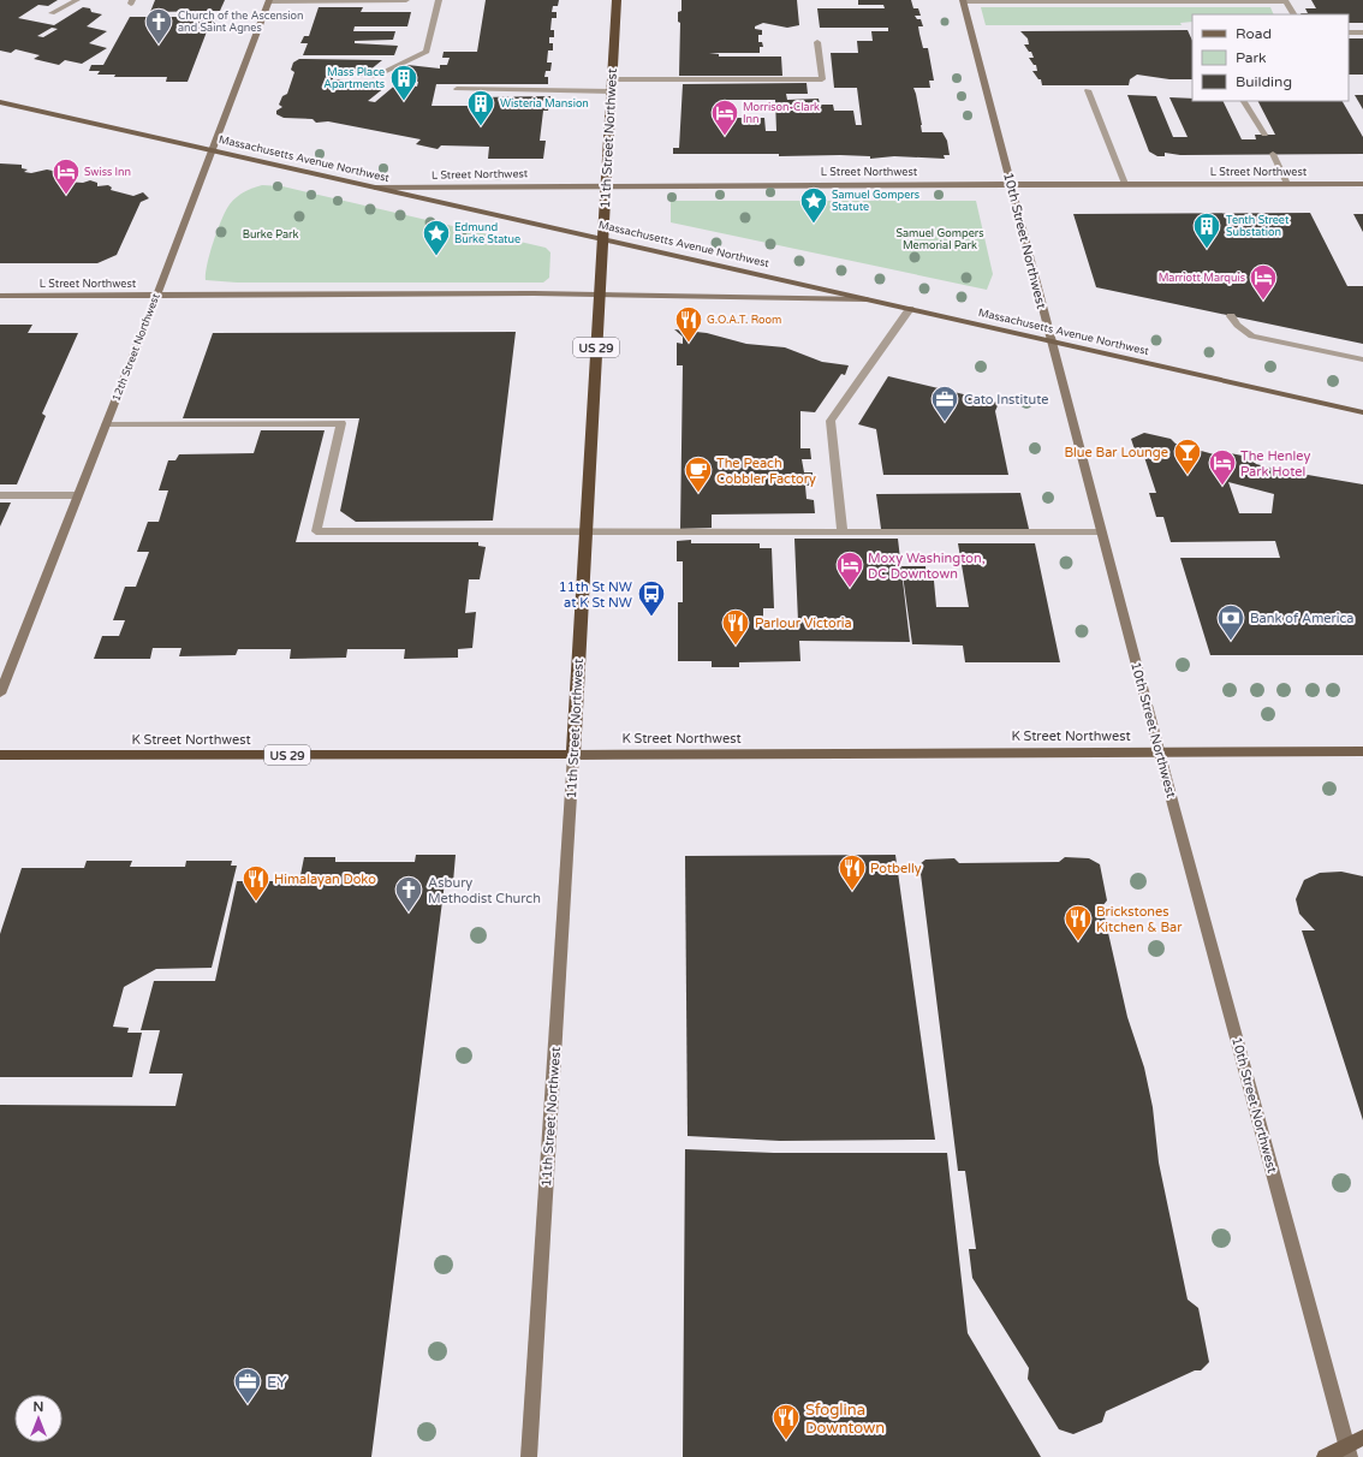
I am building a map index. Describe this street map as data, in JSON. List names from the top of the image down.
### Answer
{
  "streets": {
    "highway": ["11th Street Northwest", "US 29", "K Street Northwest"],
    "main road": ["Massachusetts Avenue Northwest"],
    "street": ["L Street Northwest", "10th Street Northwest", "12th Street Northwest"]
  },
  "crossings": [
    ["11th Street Northwest", "Massachusetts Avenue Northwest"],
    ["11th Street Northwest", "L Street Northwest"],
    ["11th Street Northwest", "K Street Northwest"],
    ["Massachusetts Avenue Northwest", "L Street Northwest"],
    ["Massachusetts Avenue Northwest", "10th Street Northwest"],
    ["Massachusetts Avenue Northwest", "12th Street Northwest"],
    ["L Street Northwest", "10th Street Northwest"],
    ["L Street Northwest", "12th Street Northwest"],
    ["10th Street Northwest", "K Street Northwest"]
  ],
  "parks": ["Samuel Gompers Memorial Park", "Burke Park"],
  "places": {
    "church": ["Church of the Ascension and Saint Agnes", "Asbury Methodist Church"],
    "building": ["Mass Place Apartments", "Wisteria Mansion", "Tenth Street Substation"],
    "hotel": [
      "Morrison-Clark Inn",
      "Swiss Inn",
      "Marriott Marquis",
      "The Henley Park Hotel",
      "Moxy Washington, DC Downtown"
    ],
    "place": ["Samuel Gompers Statute", "Edmund Burke Statue"],
    "restaurant": [
      "G.O.A.T. Room",
      "Parlour Victoria",
      "Potbelly",
      "Himalayan Doko",
      "Brickstones Kitchen & Bar",
      "Sfoglina Downtown"
    ],
    "office": ["Cato Institute", "EY"],
    "bar": ["Blue Bar Lounge"],
    "cafe": ["The Peach Cobbler Factory"],
    "bus stop": ["11th St NW at K St NW"],
    "bank": ["Bank of America"]
  },
  "legend": ["Road", "Park", "Building"],
  "north": "top"
}
